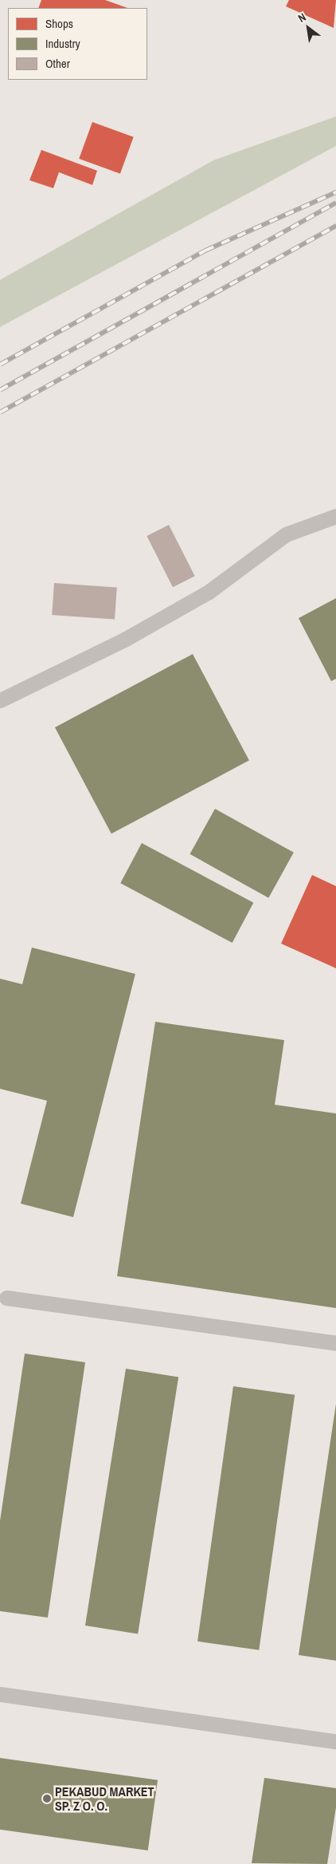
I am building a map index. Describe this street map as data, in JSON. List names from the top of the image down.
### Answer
{
  "places": ["PEKABUD MARKET SP. Z O. O."],
  "legend": ["Shops", "Industry", "Other"],
  "north": "top left"
}
